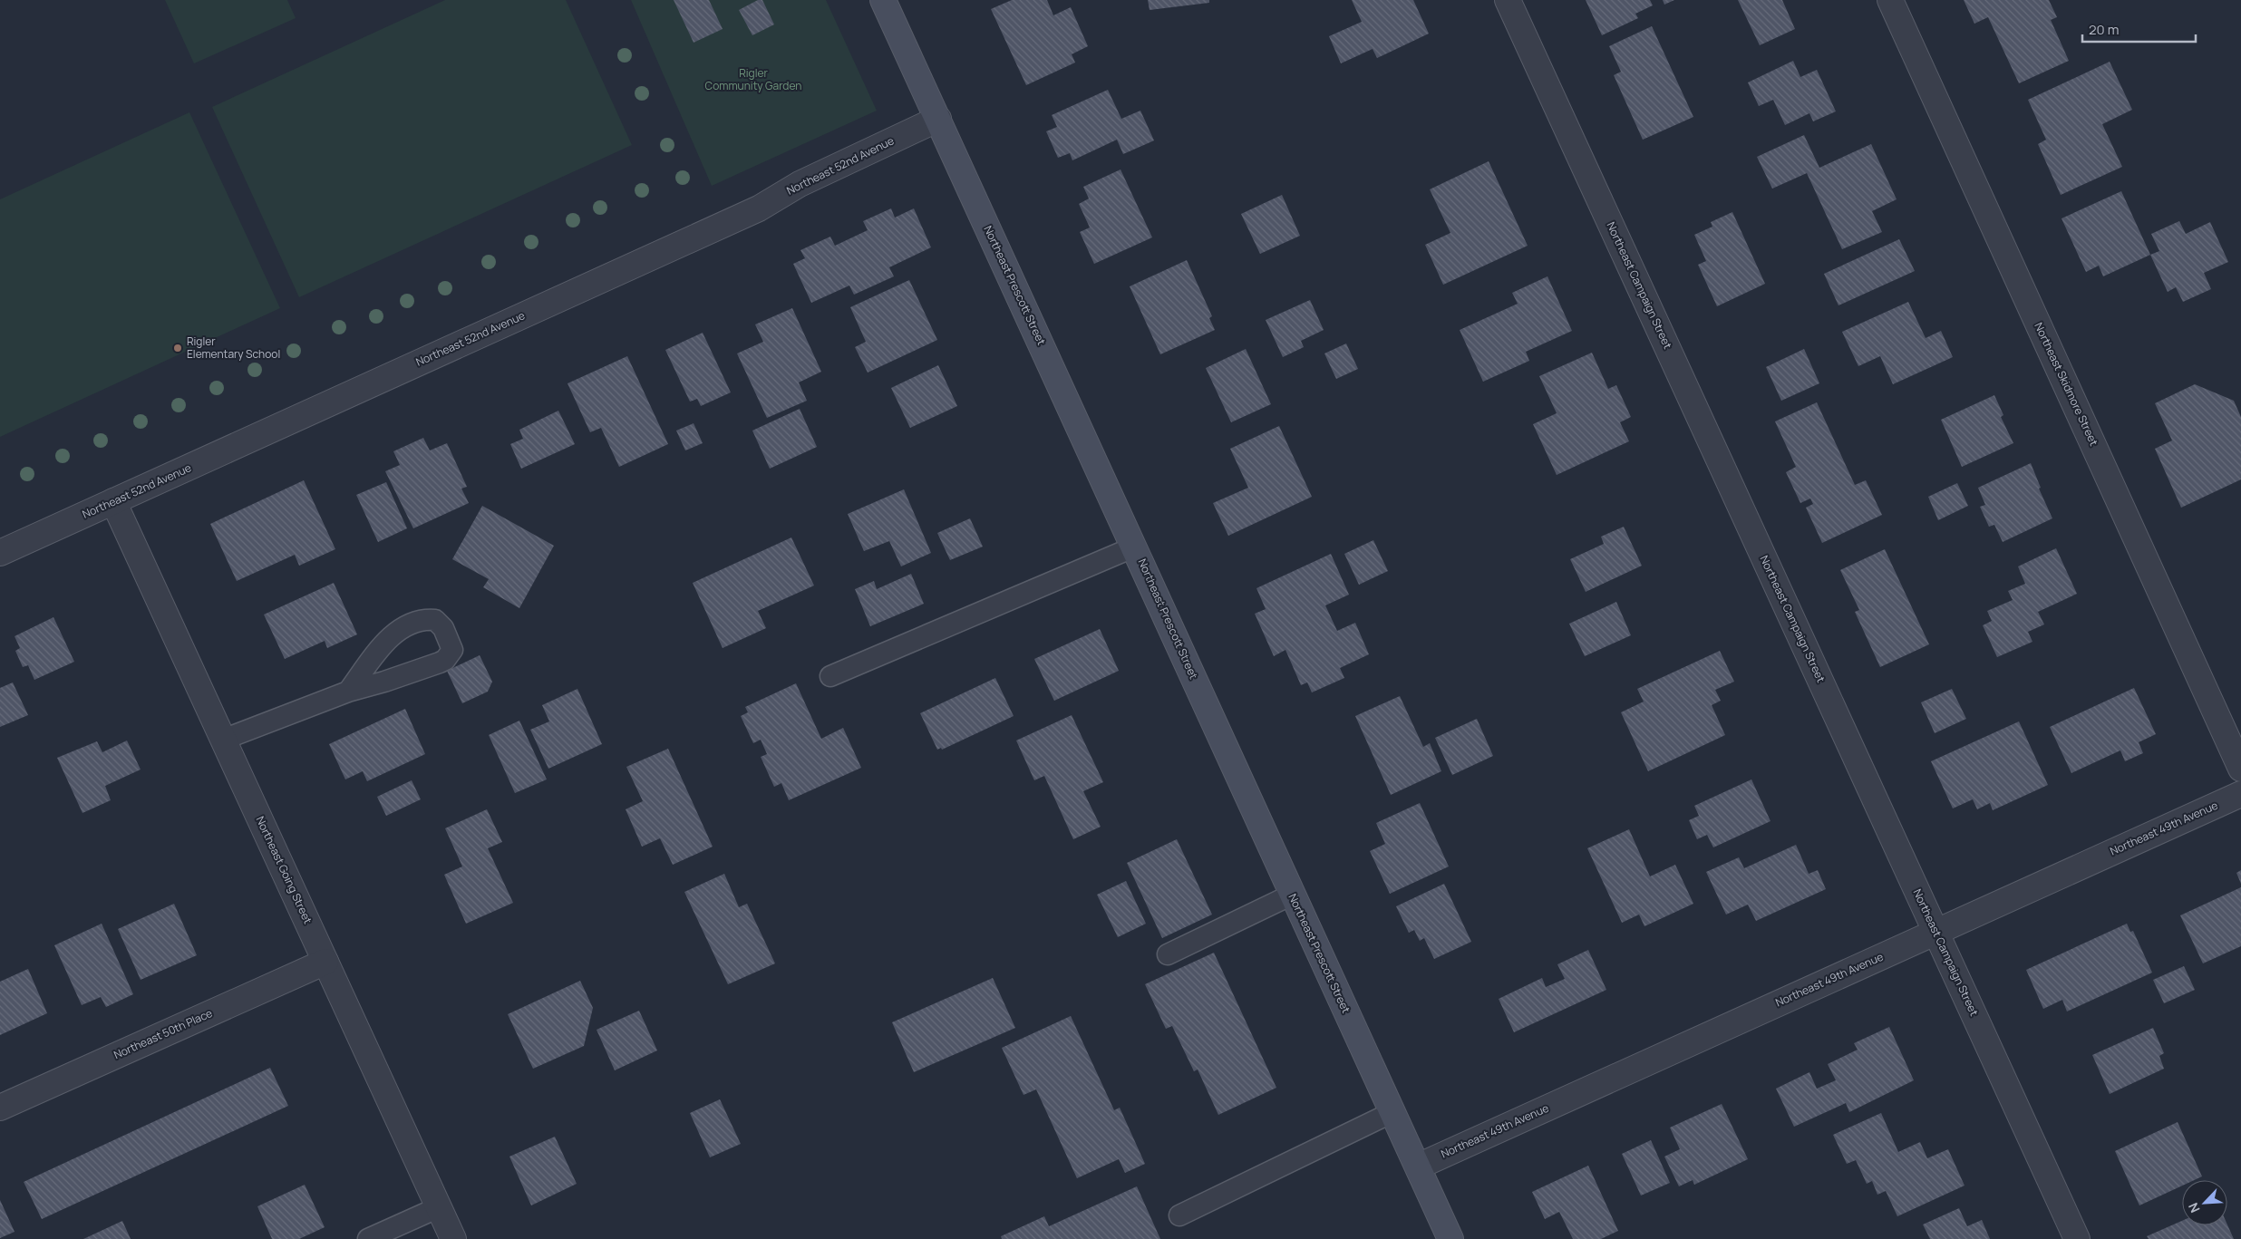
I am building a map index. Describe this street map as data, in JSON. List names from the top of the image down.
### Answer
{
  "streets": {
    "street": [
      "Northeast 52nd Avenue",
      "Northeast Prescott Street",
      "Northeast Campaign Street",
      "Northeast Skidmore Street",
      "Northeast 49th Avenue",
      "Northeast Going Street",
      "Northeast 50th Place"
    ]
  },
  "crossings": [
    ["Northeast 52nd Avenue", "Northeast Prescott Street"],
    ["Northeast 52nd Avenue", "Northeast Going Street"],
    ["Northeast Prescott Street", "Northeast 49th Avenue"],
    ["Northeast Campaign Street", "Northeast 49th Avenue"],
    ["Northeast Going Street", "Northeast 50th Place"]
  ],
  "parks": ["Rigler Community Garden"],
  "places": ["Rigler Elementary School"],
  "scale_bar": "20 m",
  "north": "bottom left"
}
